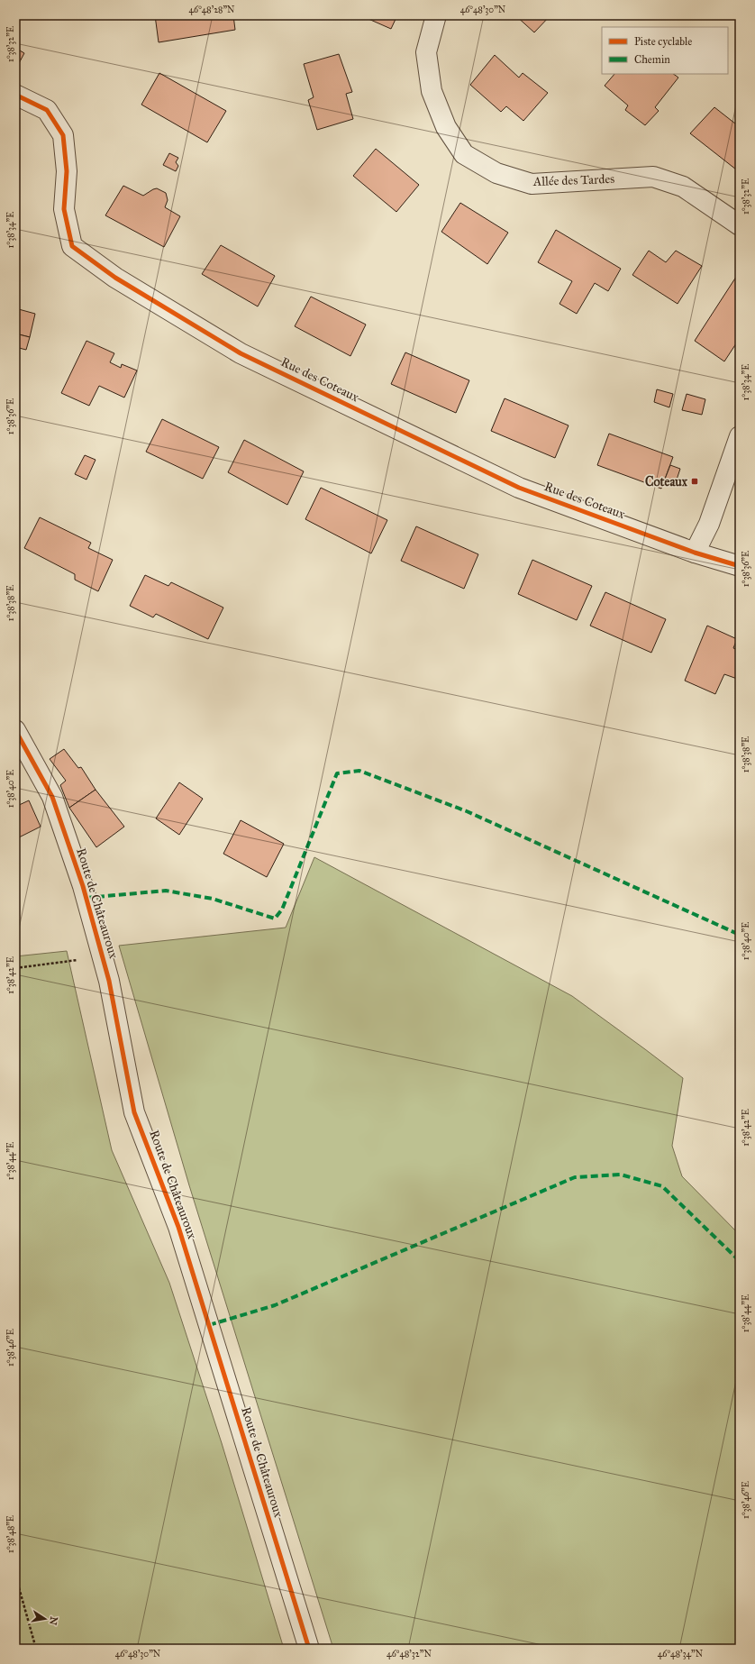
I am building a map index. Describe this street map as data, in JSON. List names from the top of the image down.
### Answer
{
  "streets": {
    "street": ["Allée des Tardes", "Rue des Coteaux", "Route de Châteauroux"]
  },
  "places": {
    "transit": ["Coteaux"]
  },
  "legend": ["Piste cyclable", "Chemin"],
  "north": "right",
  "coordinates": [
    "46°48'28\"N",
    "46°48'30\"N",
    "1°38'32\"E",
    "1°38'34\"E",
    "1°38'36\"E",
    "1°38'38\"E",
    "1°38'40\"E",
    "1°38'42\"E",
    "1°38'44\"E",
    "1°38'46\"E",
    "1°38'48\"E",
    "46°48'32\"N",
    "46°48'34\"N"
  ]
}
